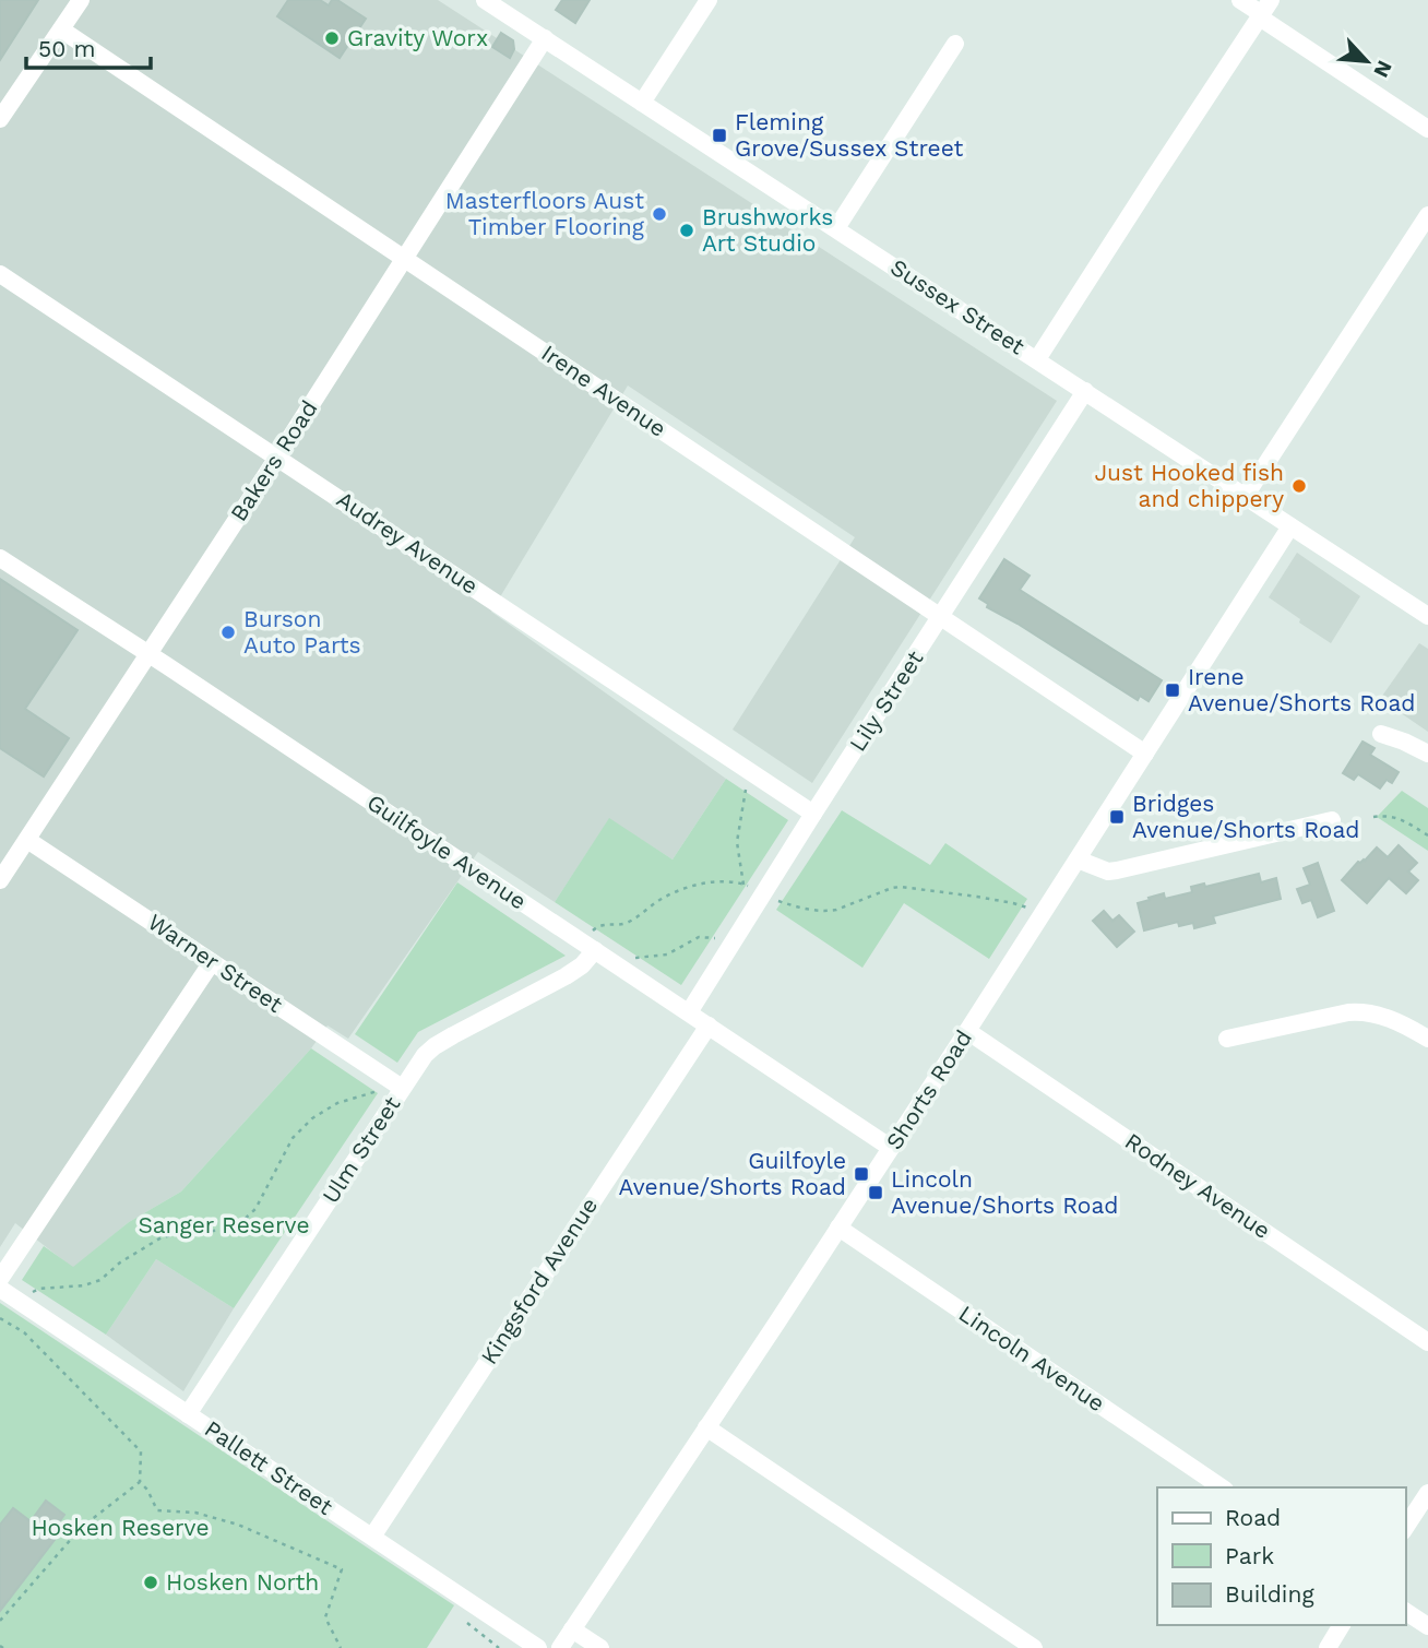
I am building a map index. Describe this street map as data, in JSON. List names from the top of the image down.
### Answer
{
  "streets": {
    "street": [
      "Sussex Street",
      "Irene Avenue",
      "Bakers Road",
      "Audrey Avenue",
      "Lily Street",
      "Guilfoyle Avenue",
      "Warner Street",
      "Shorts Road",
      "Ulm Street",
      "Rodney Avenue",
      "Kingsford Avenue",
      "Lincoln Avenue",
      "Pallett Street"
    ]
  },
  "crossings": [
    ["Sussex Street", "Bakers Road"],
    ["Sussex Street", "Lily Street"],
    ["Sussex Street", "Shorts Road"],
    ["Irene Avenue", "Bakers Road"],
    ["Irene Avenue", "Lily Street"],
    ["Irene Avenue", "Shorts Road"],
    ["Bakers Road", "Audrey Avenue"],
    ["Bakers Road", "Guilfoyle Avenue"],
    ["Bakers Road", "Warner Street"],
    ["Audrey Avenue", "Lily Street"],
    ["Lily Street", "Guilfoyle Avenue"],
    ["Guilfoyle Avenue", "Shorts Road"],
    ["Guilfoyle Avenue", "Ulm Street"],
    ["Guilfoyle Avenue", "Kingsford Avenue"],
    ["Warner Street", "Ulm Street"],
    ["Shorts Road", "Rodney Avenue"],
    ["Shorts Road", "Lincoln Avenue"],
    ["Ulm Street", "Pallett Street"],
    ["Kingsford Avenue", "Pallett Street"]
  ],
  "parks": ["Sanger Reserve", "Hosken Reserve"],
  "places": {
    "other": [
      "Gravity Worx",
      "Masterfloors Aust Timber Flooring",
      "Brushworks Art Studio",
      "Just Hooked fish and chippery",
      "Burson Auto Parts",
      "Hosken North"
    ],
    "transit": [
      "Fleming Grove/Sussex Street",
      "Irene Avenue/Shorts Road",
      "Bridges Avenue/Shorts Road",
      "Guilfoyle Avenue/Shorts Road",
      "Lincoln Avenue/Shorts Road"
    ]
  },
  "legend": ["Road", "Park", "Building"],
  "scale_bar": "50 m",
  "north": "bottom right"
}
